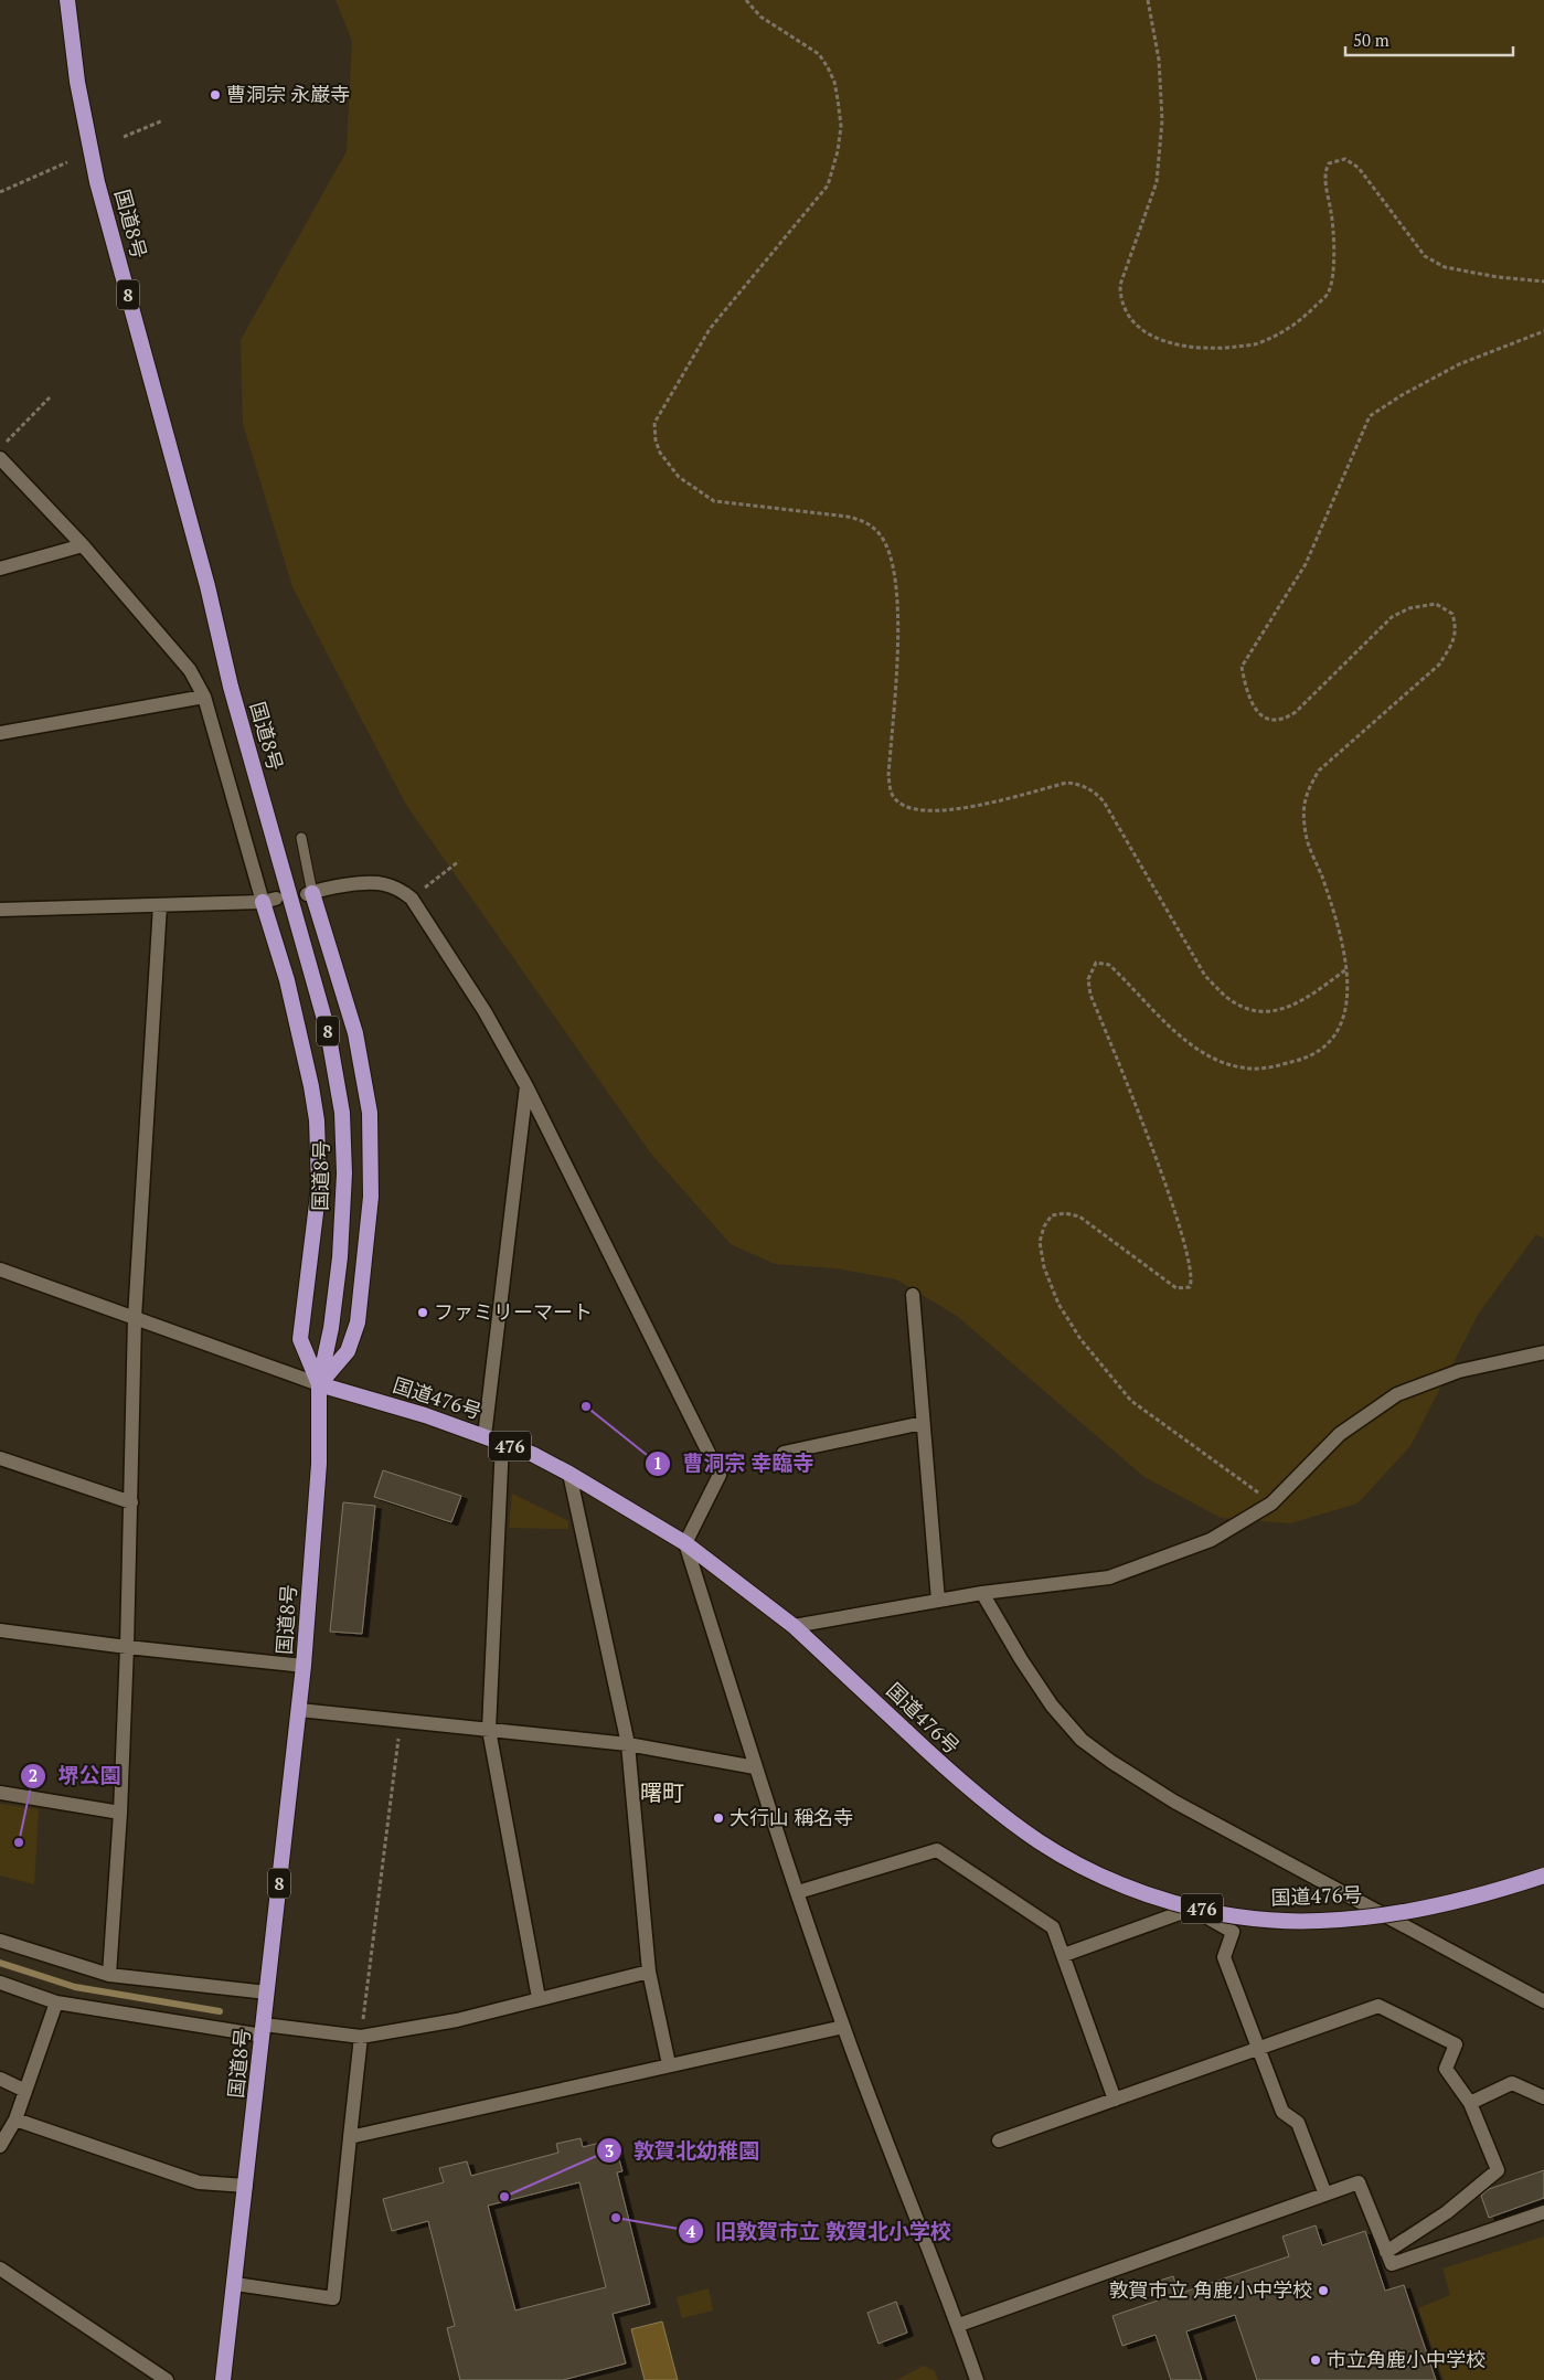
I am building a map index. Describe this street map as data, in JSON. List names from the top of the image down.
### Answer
{
  "streets": {
    "highway": [
      "国道8号",
      "8",
      "国道476号",
      "476"
    ]
  },
  "crossings": [
    ["国道8号", "国道476号"]
  ],
  "districts": ["曙町"],
  "places": [
    "曹洞宗 永巌寺",
    "ファミリーマート",
    "曹洞宗 幸臨寺",
    "大行山 稱名寺",
    "堺公園",
    "敦賀北幼稚園",
    "旧敦賀市立 敦賀北小学校",
    "敦賀市立 角鹿小中学校",
    "市立角鹿小中学校"
  ],
  "scale_bar": "50 m"
}
